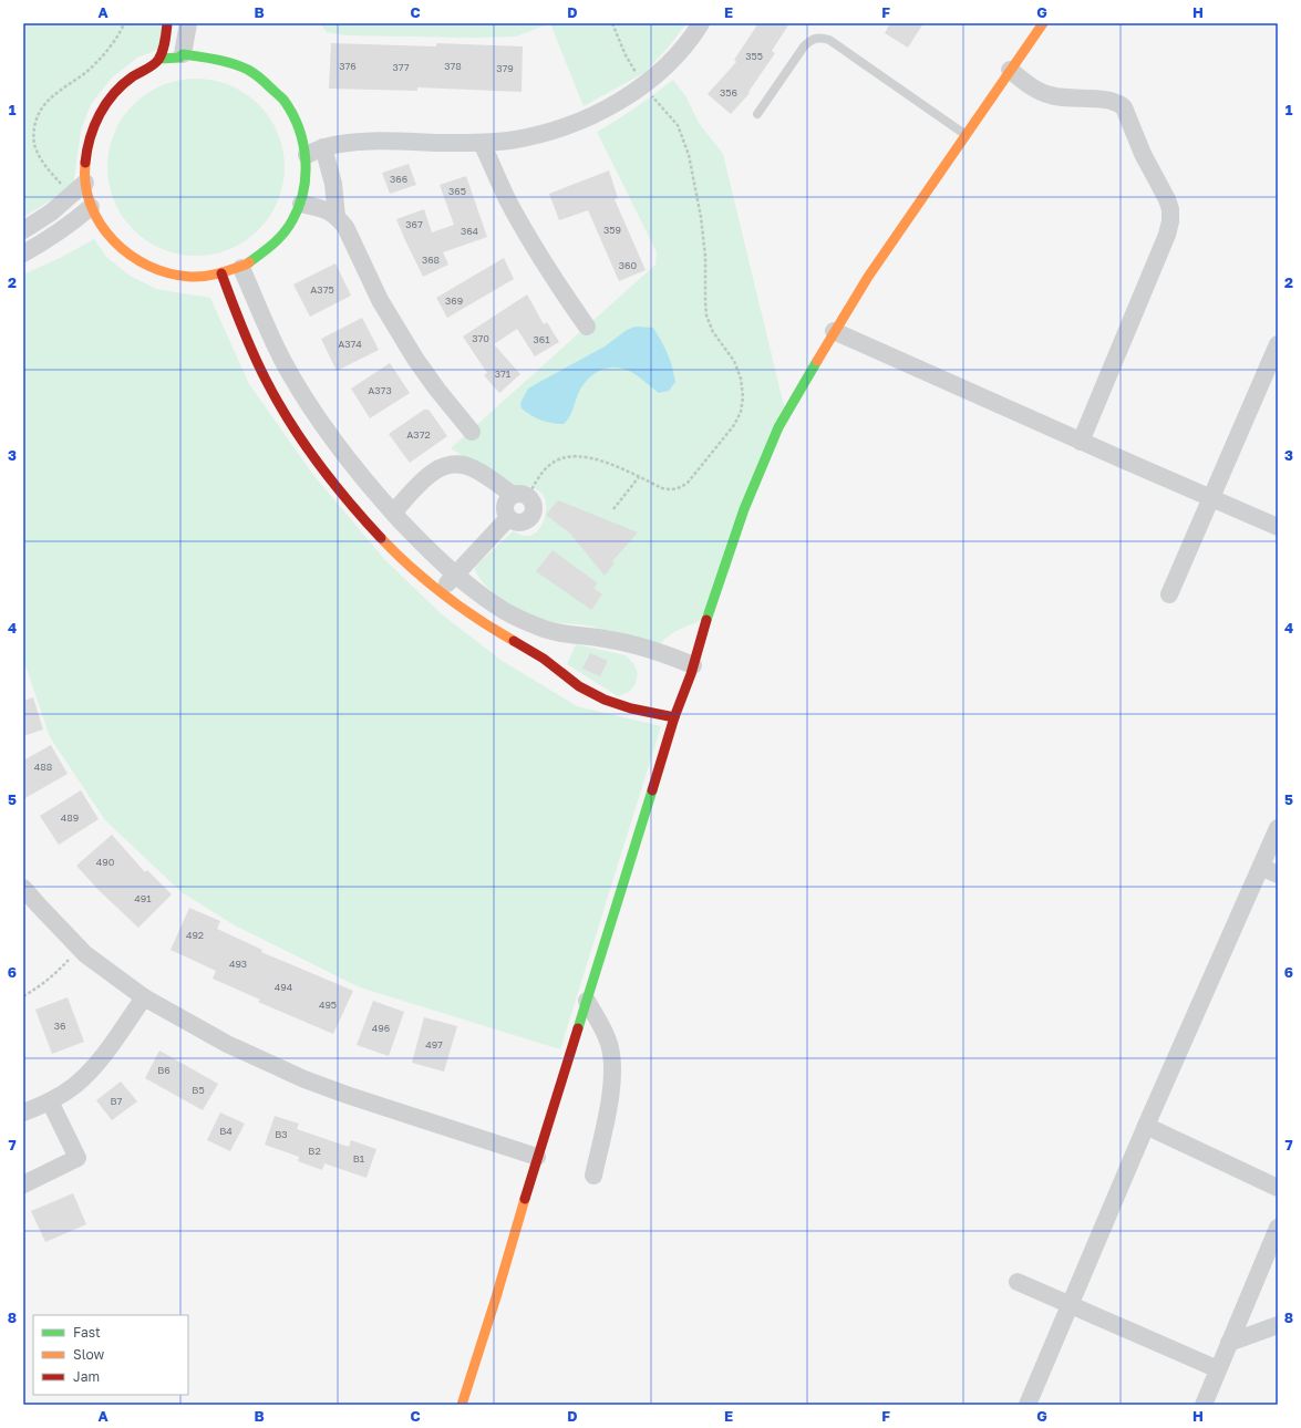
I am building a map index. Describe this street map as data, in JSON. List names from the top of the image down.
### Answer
{
  "house_numbers": [
    "355",
    "376",
    "378",
    "377",
    "379",
    "356",
    "366",
    "365",
    "367",
    "359",
    "364",
    "368",
    "360",
    "A375",
    "369",
    "370",
    "361",
    "A374",
    "371",
    "A373",
    "A372",
    "488",
    "489",
    "490",
    "491",
    "492",
    "493",
    "494",
    "495",
    "36",
    "496",
    "497",
    "B6",
    "B5",
    "B7",
    "B4",
    "B3",
    "B2",
    "B1"
  ],
  "legend": ["Fast", "Slow", "Jam"],
  "grid": {
    "columns": [
      "A",
      "B",
      "C",
      "D",
      "E",
      "F",
      "G",
      "H"
    ],
    "rows": [
      "1",
      "2",
      "3",
      "4",
      "5",
      "6",
      "7",
      "8"
    ]
  }
}
